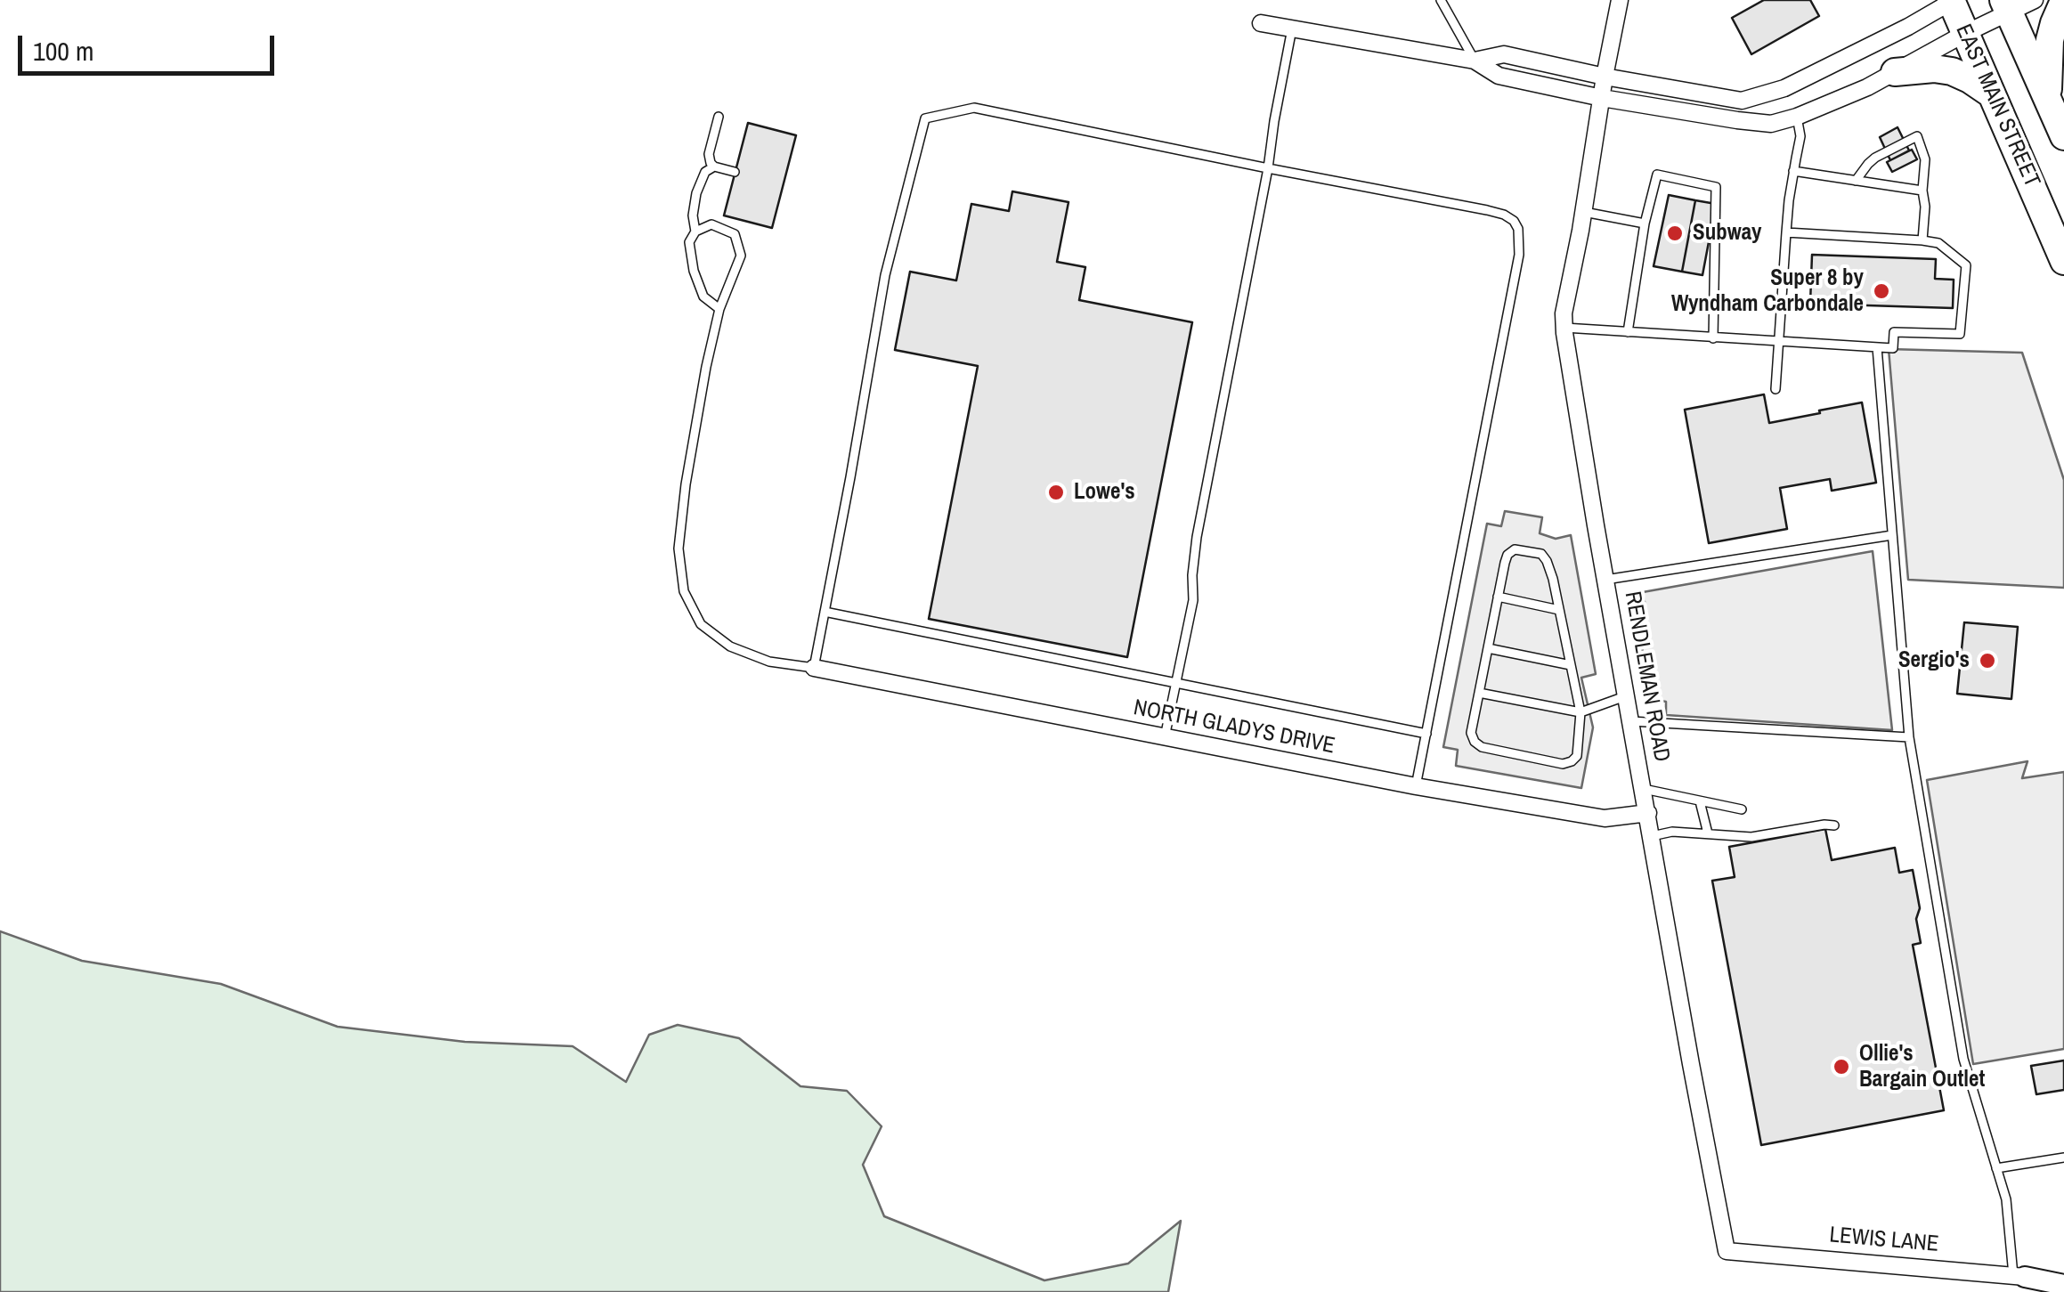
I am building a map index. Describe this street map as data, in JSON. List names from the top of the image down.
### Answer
{
  "streets": {
    "highway": ["EAST MAIN STREET"],
    "street": ["RENDLEMAN ROAD", "NORTH GLADYS DRIVE", "LEWIS LANE"]
  },
  "crossings": [
    ["RENDLEMAN ROAD", "NORTH GLADYS DRIVE"],
    ["RENDLEMAN ROAD", "LEWIS LANE"]
  ],
  "places": [
    "Subway",
    "Super 8 by Wyndham Carbondale",
    "Lowe's",
    "Sergio's",
    "Ollie's Bargain Outlet"
  ],
  "scale_bar": "100 m"
}
